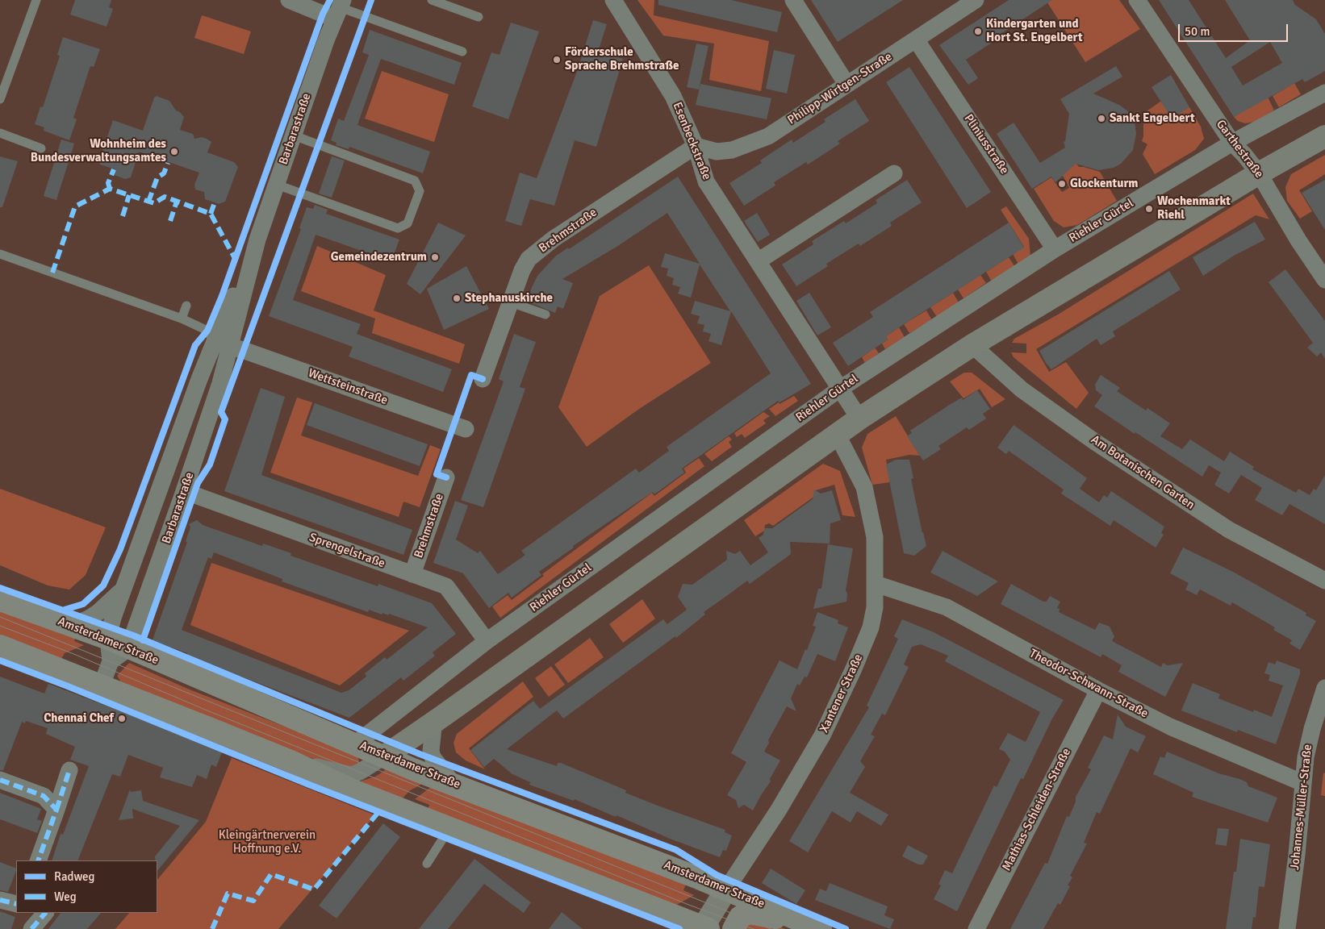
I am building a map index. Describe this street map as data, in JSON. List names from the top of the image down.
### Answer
{
  "streets": {
    "main road": ["Amsterdamer Straße"],
    "street": [
      "Philipp-Wirtgen-Straße",
      "Barbarastraße",
      "Esenbeckstraße",
      "Pliniusstraße",
      "Garthestraße",
      "Riehler Gürtel",
      "Brehmstraße",
      "Wettsteinstraße",
      "Am Botanischen Garten",
      "Sprengelstraße",
      "Theodor-Schwann-Straße",
      "Xantener Straße",
      "Johannes-Müller-Straße",
      "Mathias-Schleiden-Straße"
    ]
  },
  "crossings": [
    ["Philipp-Wirtgen-Straße", "Esenbeckstraße"],
    ["Philipp-Wirtgen-Straße", "Pliniusstraße"],
    ["Philipp-Wirtgen-Straße", "Brehmstraße"],
    ["Barbarastraße", "Wettsteinstraße"],
    ["Barbarastraße", "Sprengelstraße"],
    ["Barbarastraße", "Amsterdamer Straße"],
    ["Esenbeckstraße", "Riehler Gürtel"],
    ["Esenbeckstraße", "Brehmstraße"],
    ["Pliniusstraße", "Riehler Gürtel"],
    ["Garthestraße", "Riehler Gürtel"],
    ["Riehler Gürtel", "Sprengelstraße"],
    ["Riehler Gürtel", "Amsterdamer Straße"],
    ["Brehmstraße", "Sprengelstraße"],
    ["Amsterdamer Straße", "Xantener Straße"],
    ["Theodor-Schwann-Straße", "Xantener Straße"],
    ["Theodor-Schwann-Straße", "Johannes-Müller-Straße"],
    ["Theodor-Schwann-Straße", "Mathias-Schleiden-Straße"]
  ],
  "parks": ["Kleingärtnerverein Hoffnung e.V."],
  "places": [
    "Kindergarten und Hort St. Engelbert",
    "Förderschule Sprache Brehmstraße",
    "Sankt Engelbert",
    "Wohnheim des Bundesverwaltungsamtes",
    "Glockenturm",
    "Wochenmarkt Riehl",
    "Gemeindezentrum",
    "Stephanuskirche",
    "Chennai Chef"
  ],
  "legend": ["Radweg", "Weg"],
  "scale_bar": "50 m"
}
